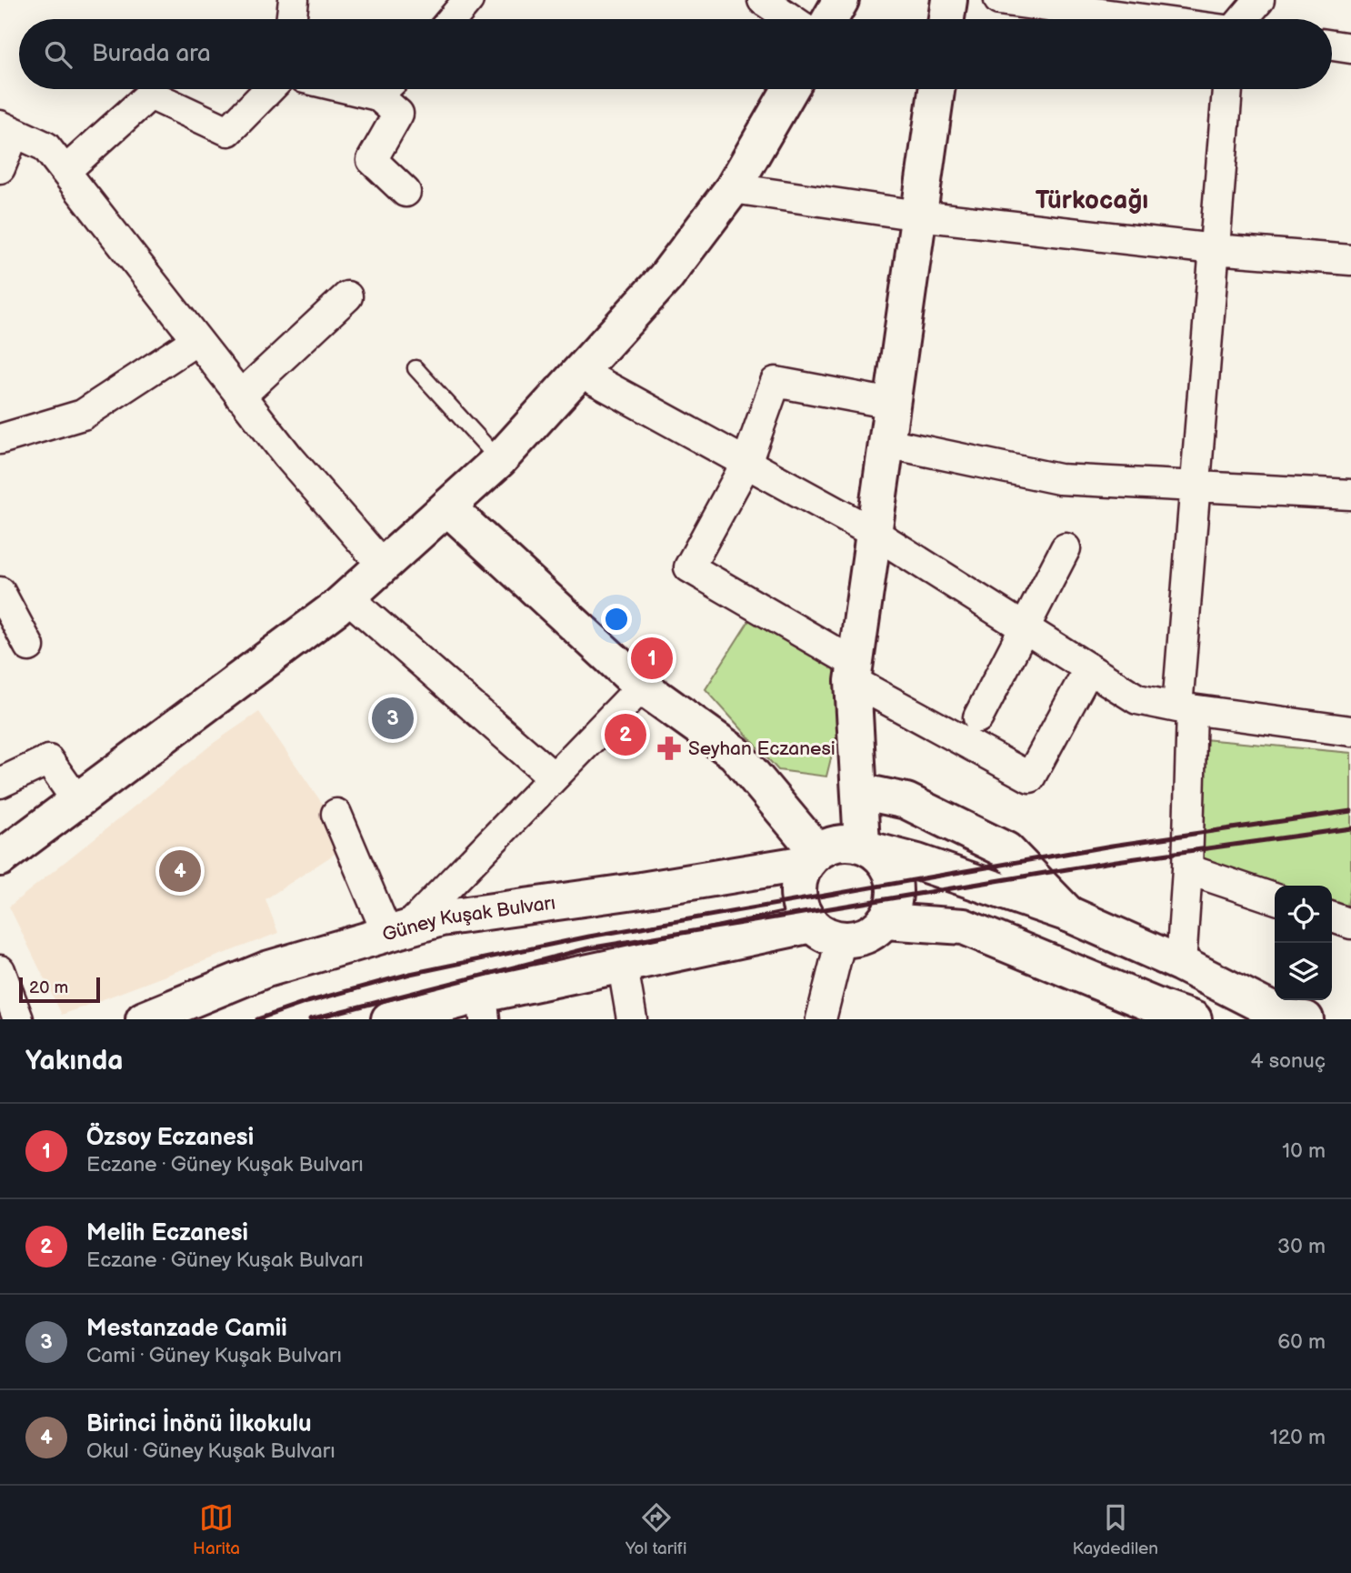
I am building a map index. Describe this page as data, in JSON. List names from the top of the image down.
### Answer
{
  "streets": {
    "main road": ["Güney Kuşak Bulvarı"]
  },
  "districts": ["Türkocağı"],
  "places": {
    "pharmacy": ["Seyhan Eczanesi"]
  },
  "scale_bar": "20 m",
  "page": {
    "search": "Burada ara",
    "pins": [
      "1",
      "3",
      "2",
      "4"
    ],
    "scale": "20 m",
    "heading": ["Yakında", "4 sonuç"],
    "list": [
      {
        "mark": "1",
        "name": "Özsoy Eczanesi",
        "note": "Eczane · Güney Kuşak Bulvarı",
        "value": "10 m"
      },
      {
        "mark": "2",
        "name": "Melih Eczanesi",
        "note": "Eczane · Güney Kuşak Bulvarı",
        "value": "30 m"
      },
      {
        "mark": "3",
        "name": "Mestanzade Camii",
        "note": "Cami · Güney Kuşak Bulvarı",
        "value": "60 m"
      },
      {
        "mark": "4",
        "name": "Birinci İnönü İlkokulu",
        "note": "Okul · Güney Kuşak Bulvarı",
        "value": "120 m"
      }
    ],
    "nav": ["Harita", "Yol tarifi", "Kaydedilen"]
  }
}
